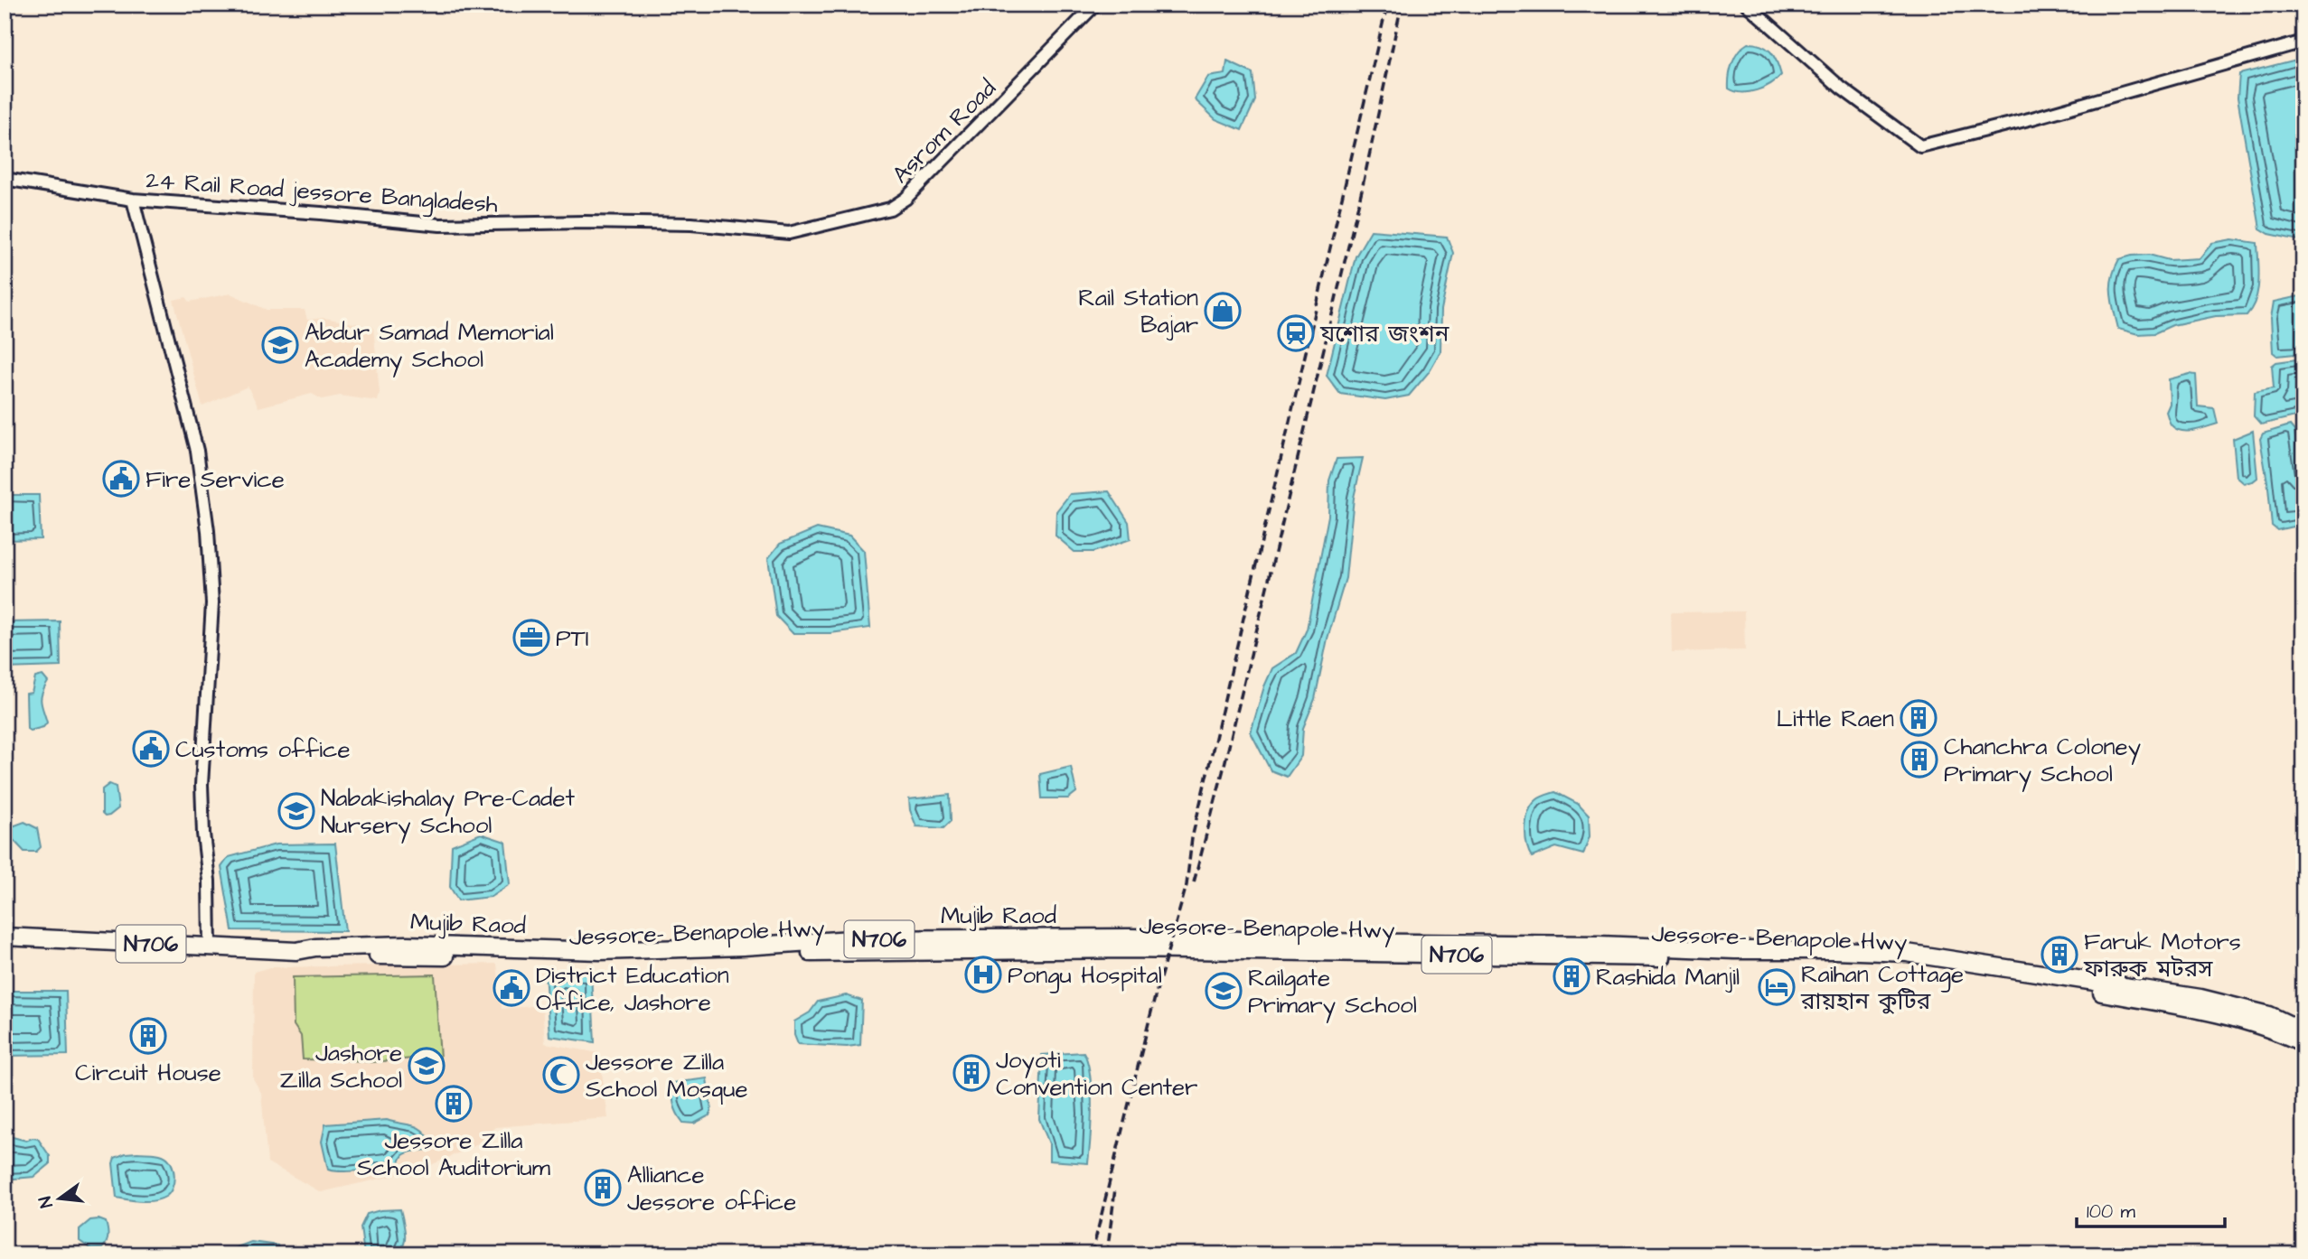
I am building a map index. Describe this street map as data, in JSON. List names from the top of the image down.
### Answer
{
  "streets": {
    "highway": ["Mujib Raod", "Jessore- Benapole Hwy", "N706"],
    "street": ["Asrom Road", "24 Rail Road jessore Bangladesh"]
  },
  "crossings": [
    ["Asrom Road", "24 Rail Road jessore Bangladesh"],
    ["Mujib Raod", "Jessore- Benapole Hwy"],
    ["Mujib Raod", "N706"]
  ],
  "places": {
    "shop": ["Rail Station Bajar"],
    "station": ["যশোর জংশন"],
    "school or university": [
      "Abdur Samad Memorial Academy School",
      "Nabakishalay Pre-Cadet Nursery School",
      "Railgate Primary School",
      "Jashore Zilla School"
    ],
    "public building": ["Fire Service", "Customs office", "District Education Office, Jashore"],
    "office": ["PTI"],
    "building": [
      "Little Raen",
      "Chanchra Coloney Primary School",
      "Faruk Motors ফারুক মটরস",
      "Rashida Manjil",
      "Circuit House",
      "Joyoti Convention Center",
      "Jessore Zilla School Auditorium",
      "Alliance Jessore office"
    ],
    "hospital": ["Pongu Hospital"],
    "hotel": ["Raihan Cottage রায়হান কুটির"],
    "mosque": ["Jessore Zilla School Mosque"]
  },
  "scale_bar": "100 m",
  "north": "left"
}
